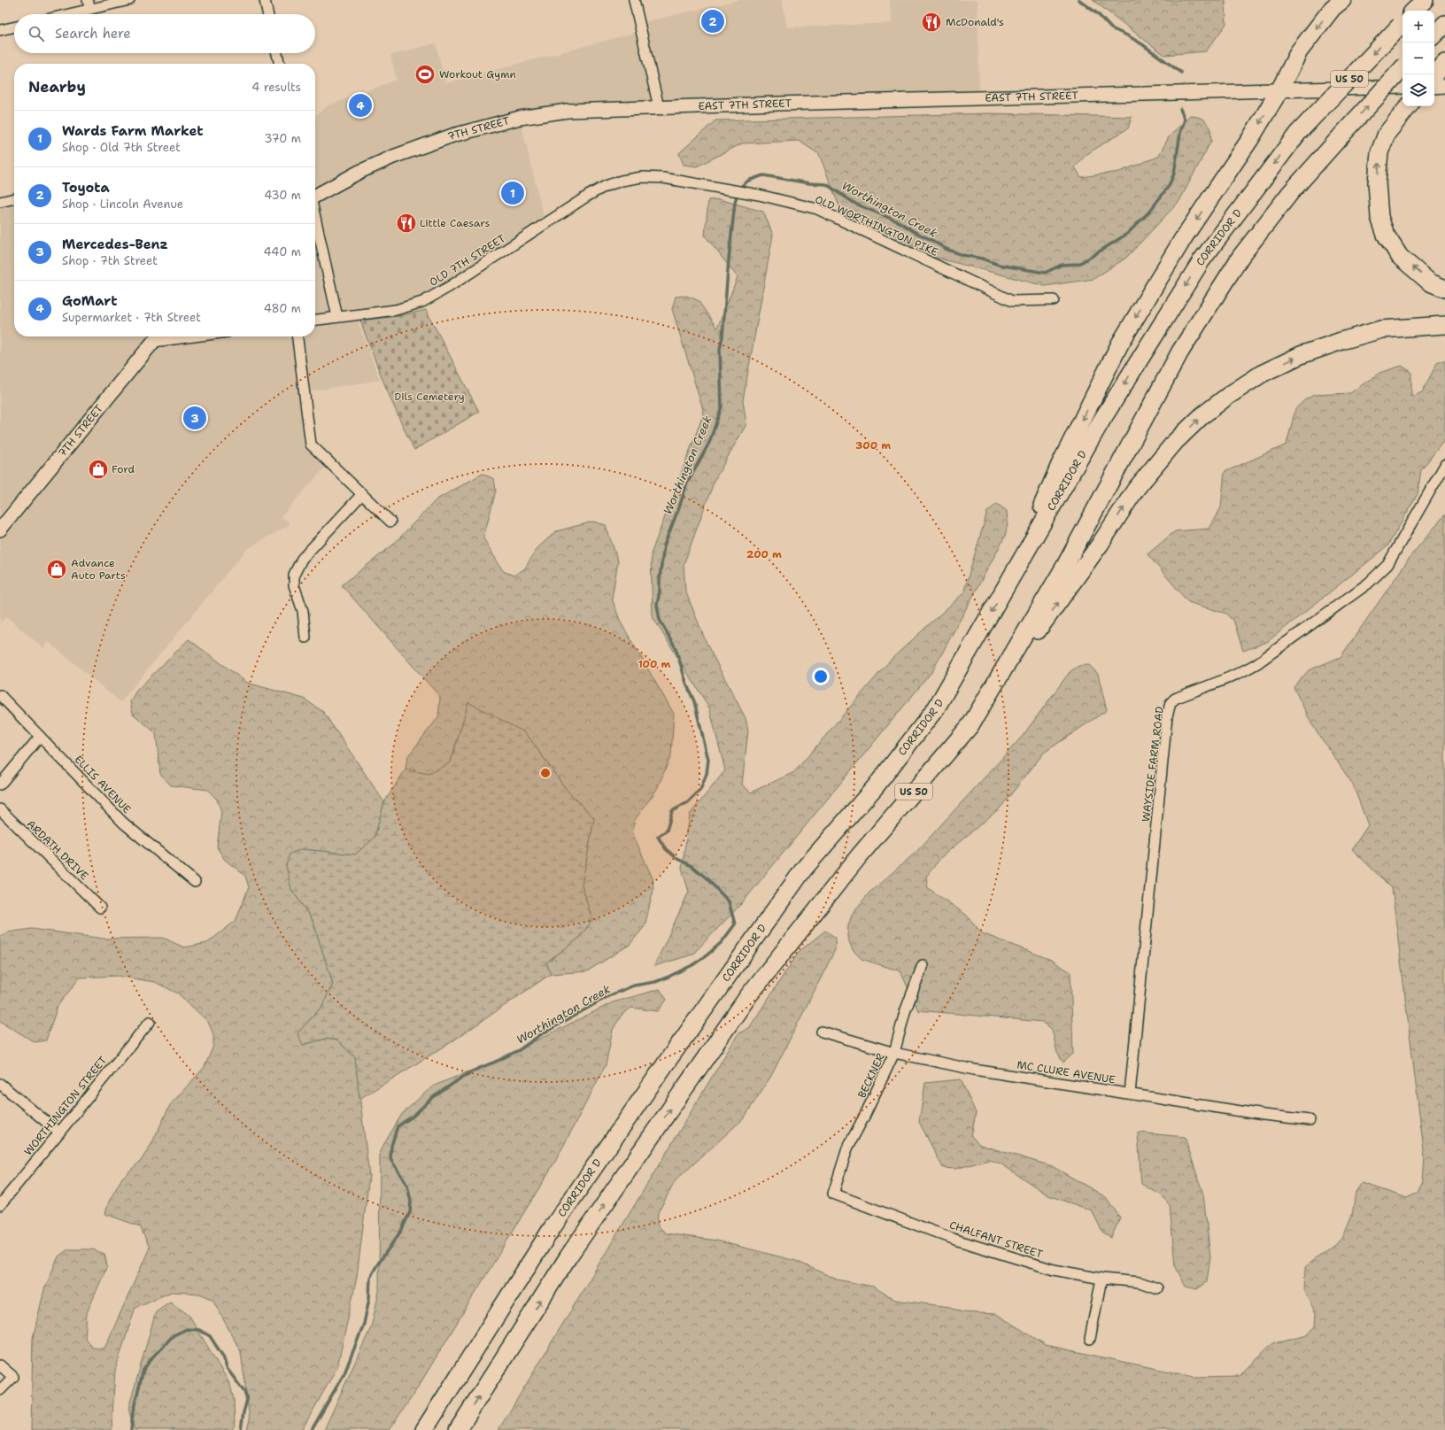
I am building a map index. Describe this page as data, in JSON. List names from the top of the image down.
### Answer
{
  "streets": {
    "highway": ["US 50", "CORRIDOR D"],
    "main road": ["EAST 7TH STREET", "7TH STREET"],
    "street": [
      "OLD WORTHINGTON PIKE",
      "OLD 7TH STREET",
      "WAYSIDE FARM ROAD",
      "ELLIS AVENUE",
      "ARDATH DRIVE",
      "MC CLURE AVENUE",
      "BECKNER",
      "WORTHINGTON STREET",
      "CHALFANT STREET"
    ]
  },
  "crossings": [
    ["EAST 7TH STREET", "7TH STREET"],
    ["OLD WORTHINGTON PIKE", "OLD 7TH STREET"],
    ["WAYSIDE FARM ROAD", "MC CLURE AVENUE"],
    ["MC CLURE AVENUE", "BECKNER"],
    ["BECKNER", "CHALFANT STREET"]
  ],
  "water": ["Worthington Creek"],
  "parks": ["Dils Cemetery"],
  "places": {
    "restaurant": ["McDonald's", "Little Caesars"],
    "sports": ["Workout Gymn"],
    "shop": ["Ford", "Advance Auto Parts"]
  },
  "page": {
    "pins": [
      "2",
      "4",
      "1",
      "3"
    ],
    "map_buttons": ["+", "−"],
    "search": "Search here",
    "heading": ["Nearby", "4 results"],
    "list": [
      {
        "mark": "1",
        "name": "Wards Farm Market",
        "note": "Shop · Old 7th Street",
        "value": "370 m"
      },
      {
        "mark": "2",
        "name": "Toyota",
        "note": "Shop · Lincoln Avenue",
        "value": "430 m"
      },
      {
        "mark": "3",
        "name": "Mercedes-Benz",
        "note": "Shop · 7th Street",
        "value": "440 m"
      },
      {
        "mark": "4",
        "name": "GoMart",
        "note": "Supermarket · 7th Street",
        "value": "480 m"
      }
    ]
  },
  "rings": ["300 m", "200 m", "100 m"]
}
